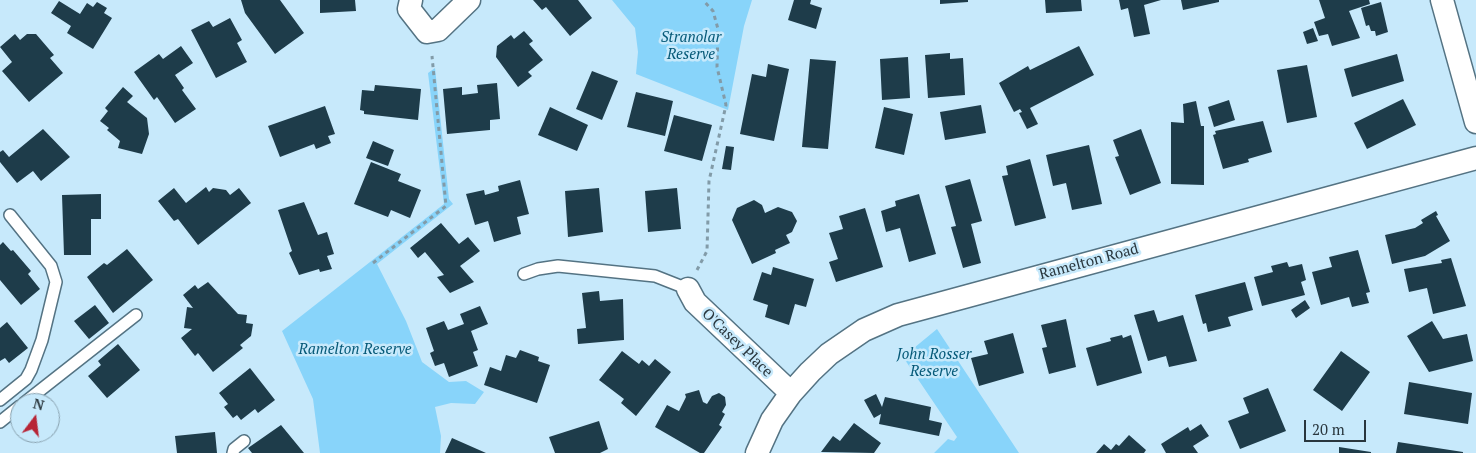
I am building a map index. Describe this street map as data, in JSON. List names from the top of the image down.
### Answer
{
  "streets": {
    "street": ["Ramelton Road", "O'Casey Place"]
  },
  "crossings": [
    ["Ramelton Road", "O'Casey Place"]
  ],
  "parks": ["Stranolar Reserve", "Ramelton Reserve", "John Rosser Reserve"],
  "scale_bar": "20 m",
  "north": "top"
}
